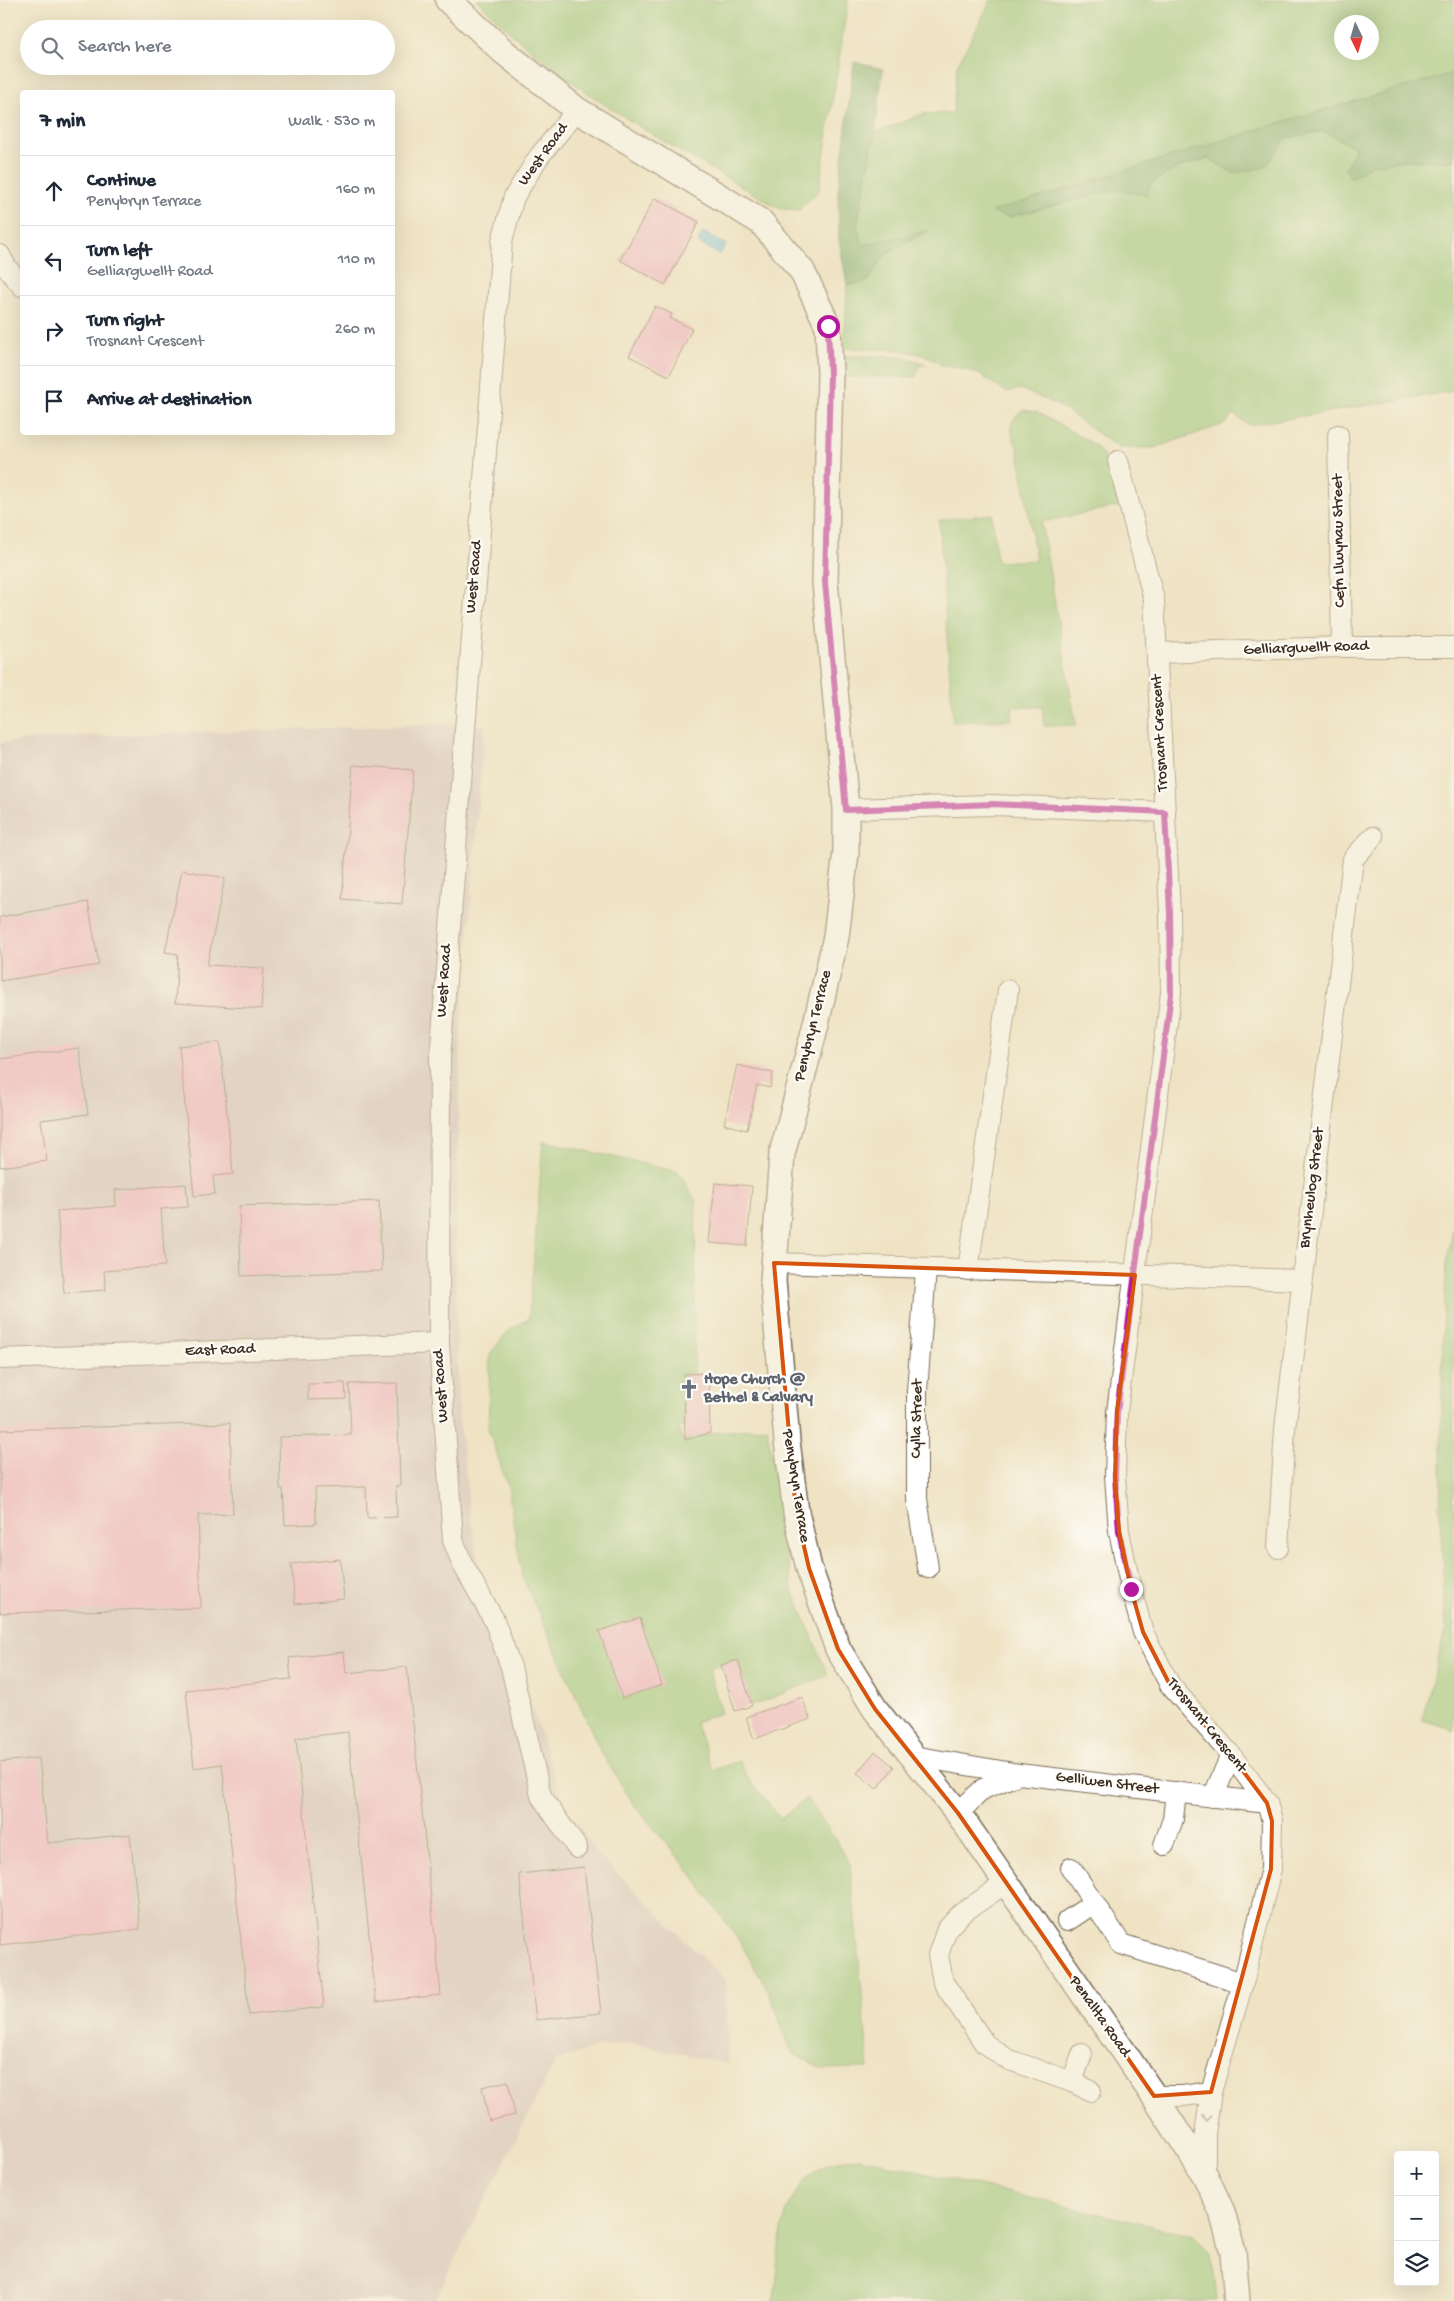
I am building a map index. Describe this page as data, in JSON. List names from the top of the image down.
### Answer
{
  "streets": {
    "street": [
      "West Road",
      "Cefn Llwynau Street",
      "Gelliargwellt Road",
      "Trosnant Crescent",
      "Penybryn Terrace",
      "Brynheulog Street",
      "East Road",
      "Cylla Street",
      "Gelliwen Street",
      "Penallta Road"
    ]
  },
  "crossings": [
    ["West Road", "Penybryn Terrace"],
    ["West Road", "East Road"],
    ["Cefn Llwynau Street", "Gelliargwellt Road"],
    ["Gelliargwellt Road", "Trosnant Crescent"],
    ["Trosnant Crescent", "Gelliwen Street"],
    ["Trosnant Crescent", "Penallta Road"],
    ["Penybryn Terrace", "Penallta Road"],
    ["Gelliwen Street", "Penallta Road"]
  ],
  "places": {
    "church": ["Hope Church @ Bethel & Calvary"]
  },
  "north": "bottom",
  "page": {
    "search": "Search here",
    "heading": ["7 min", "Walk · 530 m"],
    "list": [
      ["Continue", "Penybryn Terrace", "160 m"],
      ["Turn left", "Gelliargwellt Road", "110 m"],
      ["Turn right", "Trosnant Crescent", "260 m"],
      "Arrive at destination"
    ],
    "map_buttons": ["+", "−"]
  }
}
